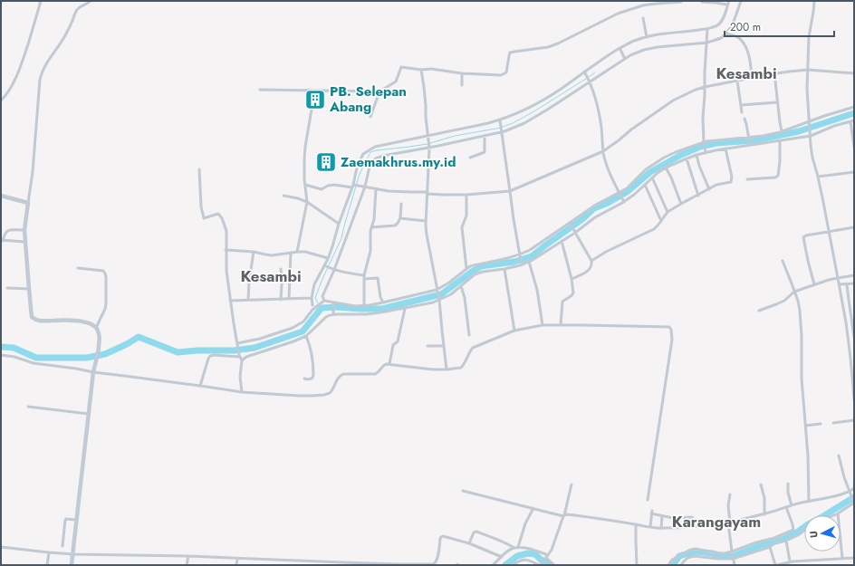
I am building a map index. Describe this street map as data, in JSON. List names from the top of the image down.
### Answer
{
  "districts": ["Kesambi", "Kesambi", "Karangayam"],
  "places": {
    "building": ["PB. Selepan Abang", "Zaemakhrus.my.id"]
  },
  "scale_bar": "200 m",
  "north": "left"
}
